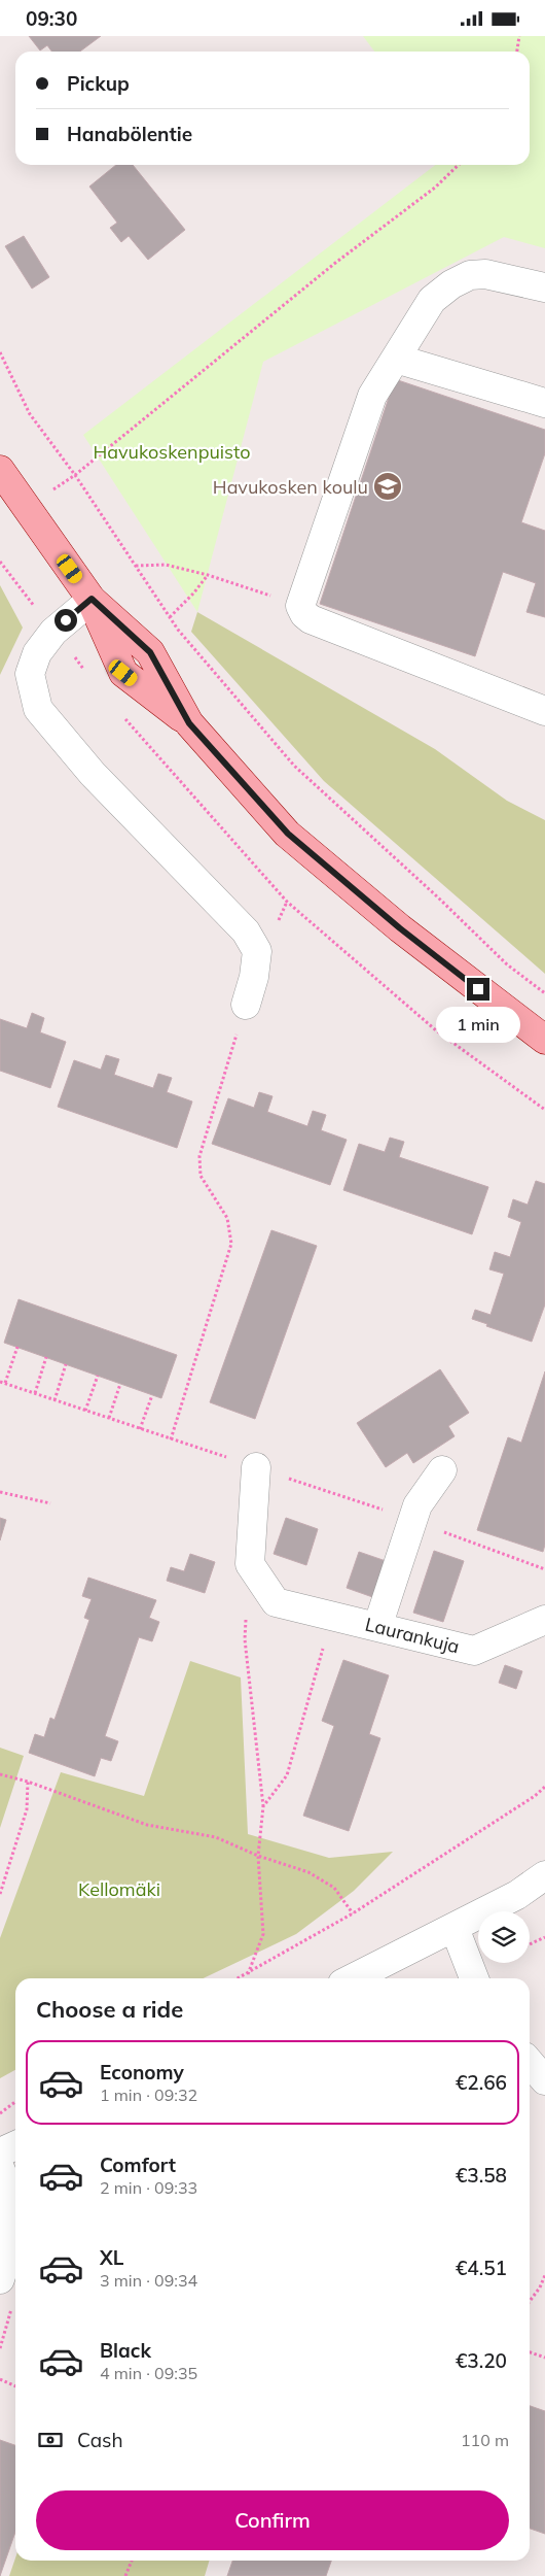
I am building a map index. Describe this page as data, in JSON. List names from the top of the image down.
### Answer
{
  "streets": {
    "street": ["Laurankuja"]
  },
  "parks": ["Havukoskenpuisto", "Kellomäki"],
  "places": {
    "school or university": ["Havukosken koulu"]
  },
  "page": {
    "status": "09:30",
    "banner": ["Pickup", "Hanabölentie"],
    "bubble": "1 min",
    "heading": "Choose a ride",
    "list": [
      {
        "name": "Economy",
        "note": "1 min · 09:32",
        "value": "€2.66"
      },
      {
        "name": "Comfort",
        "note": "2 min · 09:33",
        "value": "€3.58"
      },
      {
        "name": "XL",
        "note": "3 min · 09:34",
        "value": "€4.51"
      },
      {
        "name": "Black",
        "note": "4 min · 09:35",
        "value": "€3.20"
      }
    ],
    "pay": ["Cash", "110 m"],
    "buttons": "Confirm"
  }
}
